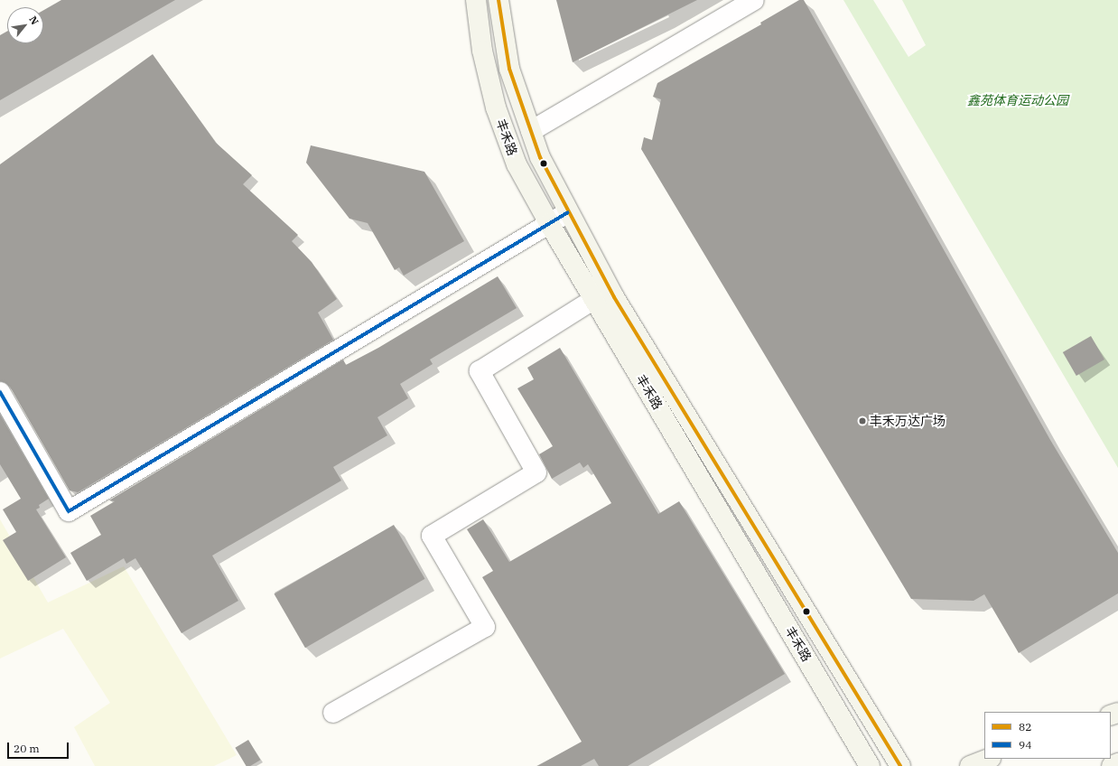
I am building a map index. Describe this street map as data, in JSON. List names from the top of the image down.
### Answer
{
  "streets": {
    "main road": ["丰禾路"]
  },
  "parks": ["鑫苑体育运动公园"],
  "places": ["丰禾万达广场"],
  "lines": ["transit line 82", "transit line 94"],
  "legend": ["82", "94"],
  "scale_bar": "20 m",
  "north": "top right"
}
